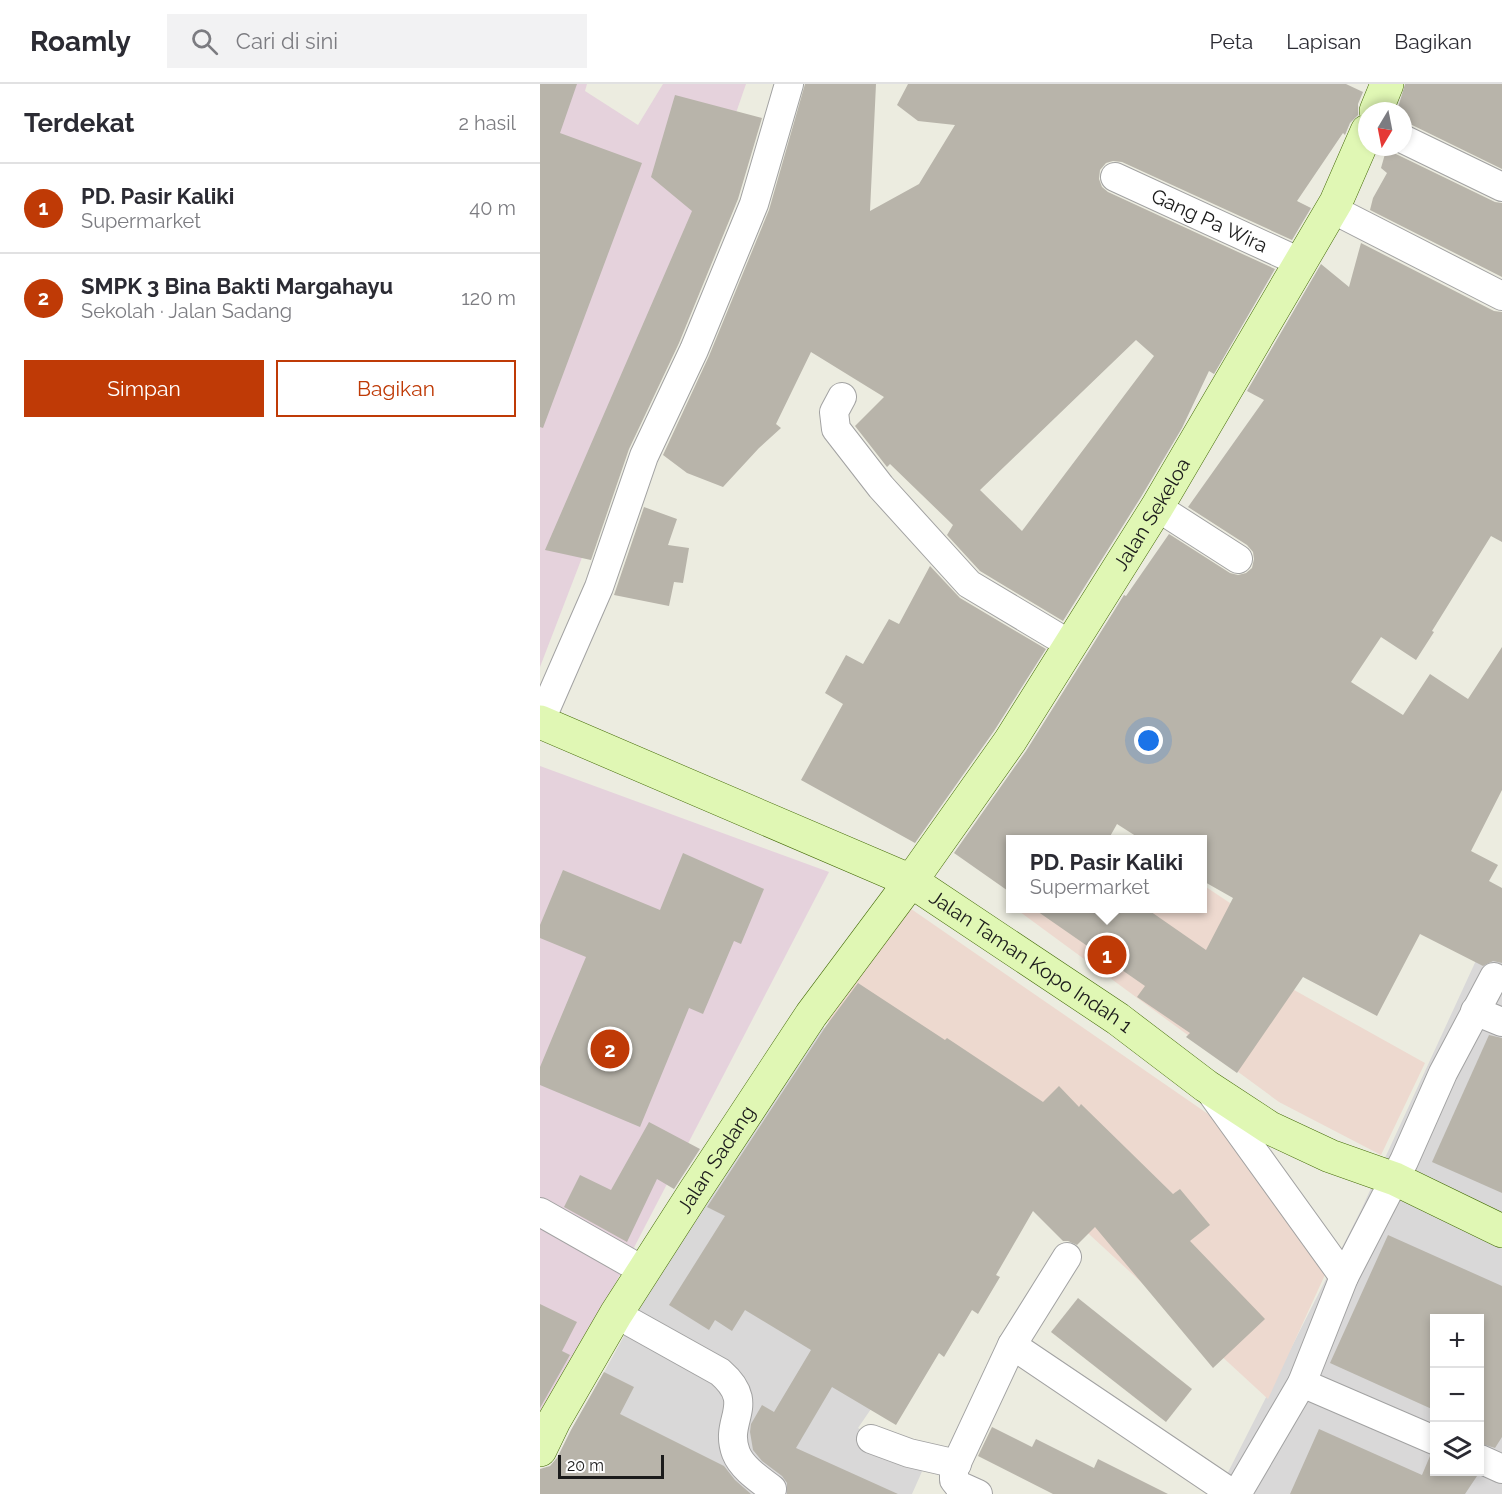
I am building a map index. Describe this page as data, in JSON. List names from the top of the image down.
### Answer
{
  "streets": {
    "street": [
      "Gang Pa Wira",
      "Jalan Sekeloa",
      "Jalan Taman Kopo Indah 1",
      "Jalan Sadang"
    ]
  },
  "crossings": [
    ["Gang Pa Wira", "Jalan Sekeloa"],
    ["Jalan Sekeloa", "Jalan Taman Kopo Indah 1"],
    ["Jalan Sekeloa", "Jalan Sadang"],
    ["Jalan Taman Kopo Indah 1", "Jalan Sadang"]
  ],
  "scale_bar": "20 m",
  "north": "bottom",
  "page": {
    "header": "Roamly",
    "search": "Cari di sini",
    "nav": ["Peta", "Lapisan", "Bagikan"],
    "heading": ["Terdekat", "2 hasil"],
    "list": [
      {
        "mark": "1",
        "name": "PD. Pasir Kaliki",
        "note": "Supermarket",
        "value": "40 m"
      },
      {
        "mark": "2",
        "name": "SMPK 3 Bina Bakti Margahayu",
        "note": "Sekolah · Jalan Sadang",
        "value": "120 m"
      }
    ],
    "buttons": ["Simpan", "Bagikan"],
    "popup": ["PD. Pasir Kaliki", "Supermarket"],
    "pins": ["1", "2"],
    "map_buttons": ["+", "−"],
    "scale": "20 m"
  }
}
